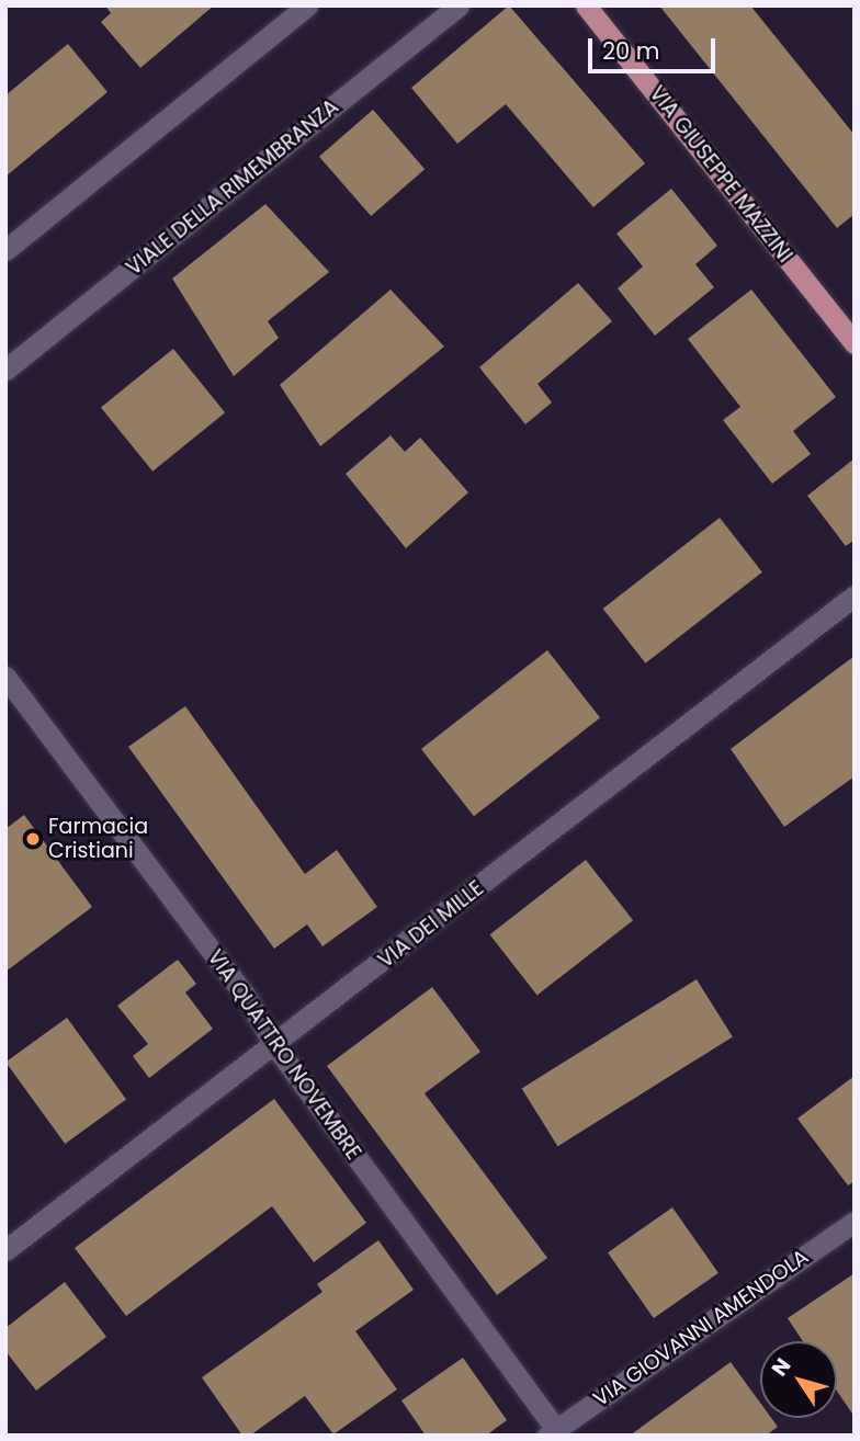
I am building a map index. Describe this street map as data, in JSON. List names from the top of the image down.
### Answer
{
  "streets": {
    "main road": ["VIA GIUSEPPE MAZZINI"],
    "street": [
      "VIALE DELLA RIMEMBRANZA",
      "VIA DEI MILLE",
      "VIA QUATTRO NOVEMBRE",
      "VIA GIOVANNI AMENDOLA"
    ]
  },
  "crossings": [
    ["VIA DEI MILLE", "VIA QUATTRO NOVEMBRE"],
    ["VIA QUATTRO NOVEMBRE", "VIA GIOVANNI AMENDOLA"]
  ],
  "places": ["Farmacia Cristiani"],
  "scale_bar": "20 m",
  "north": "top left"
}
